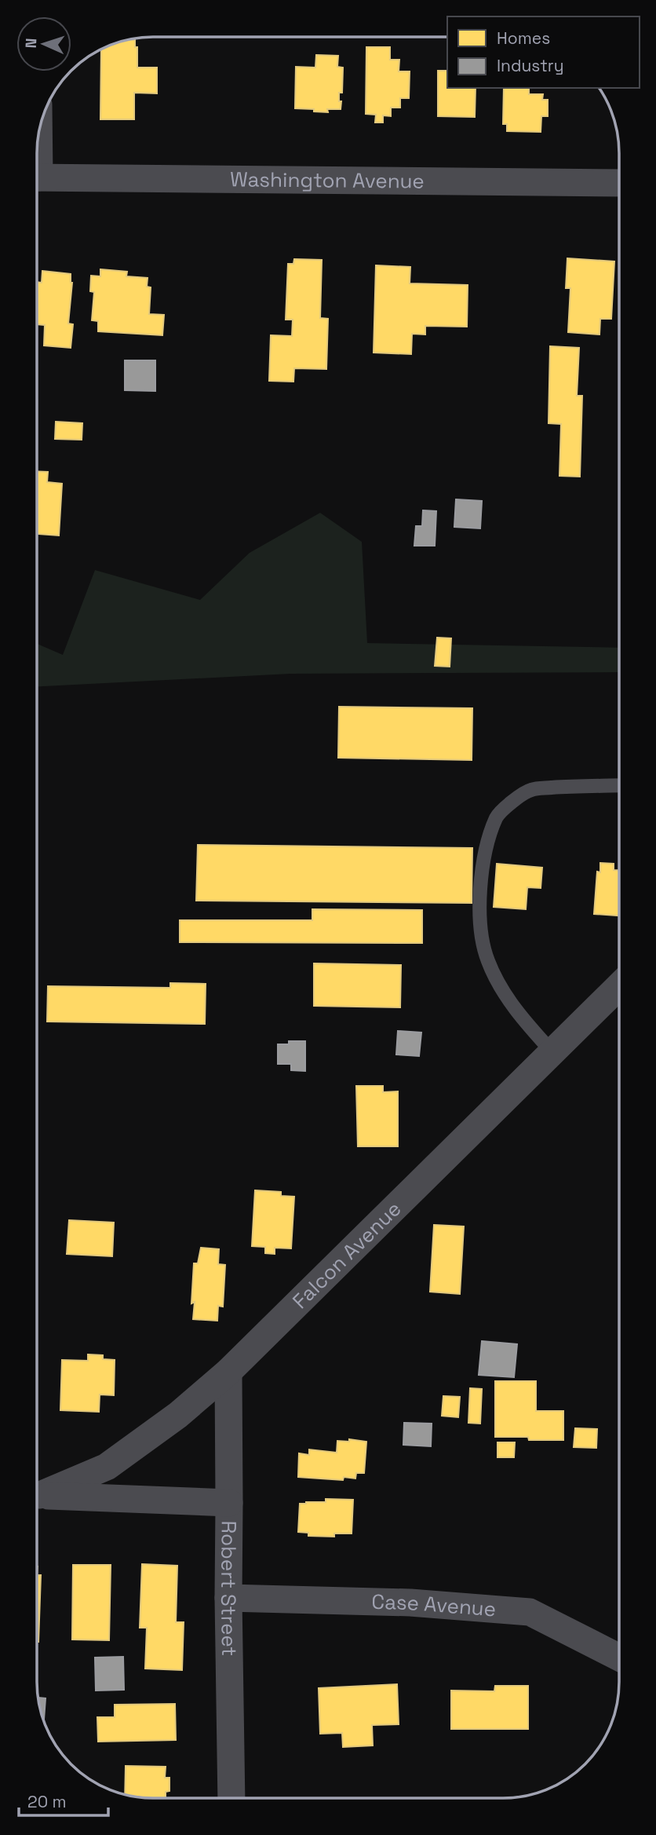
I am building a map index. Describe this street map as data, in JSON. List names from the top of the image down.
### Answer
{
  "streets": {
    "street": [
      "Washington Avenue",
      "Falcon Avenue",
      "Robert Street",
      "Case Avenue"
    ]
  },
  "crossings": [
    ["Falcon Avenue", "Robert Street"],
    ["Robert Street", "Case Avenue"]
  ],
  "legend": ["Homes", "Industry"],
  "scale_bar": "20 m",
  "north": "left"
}
